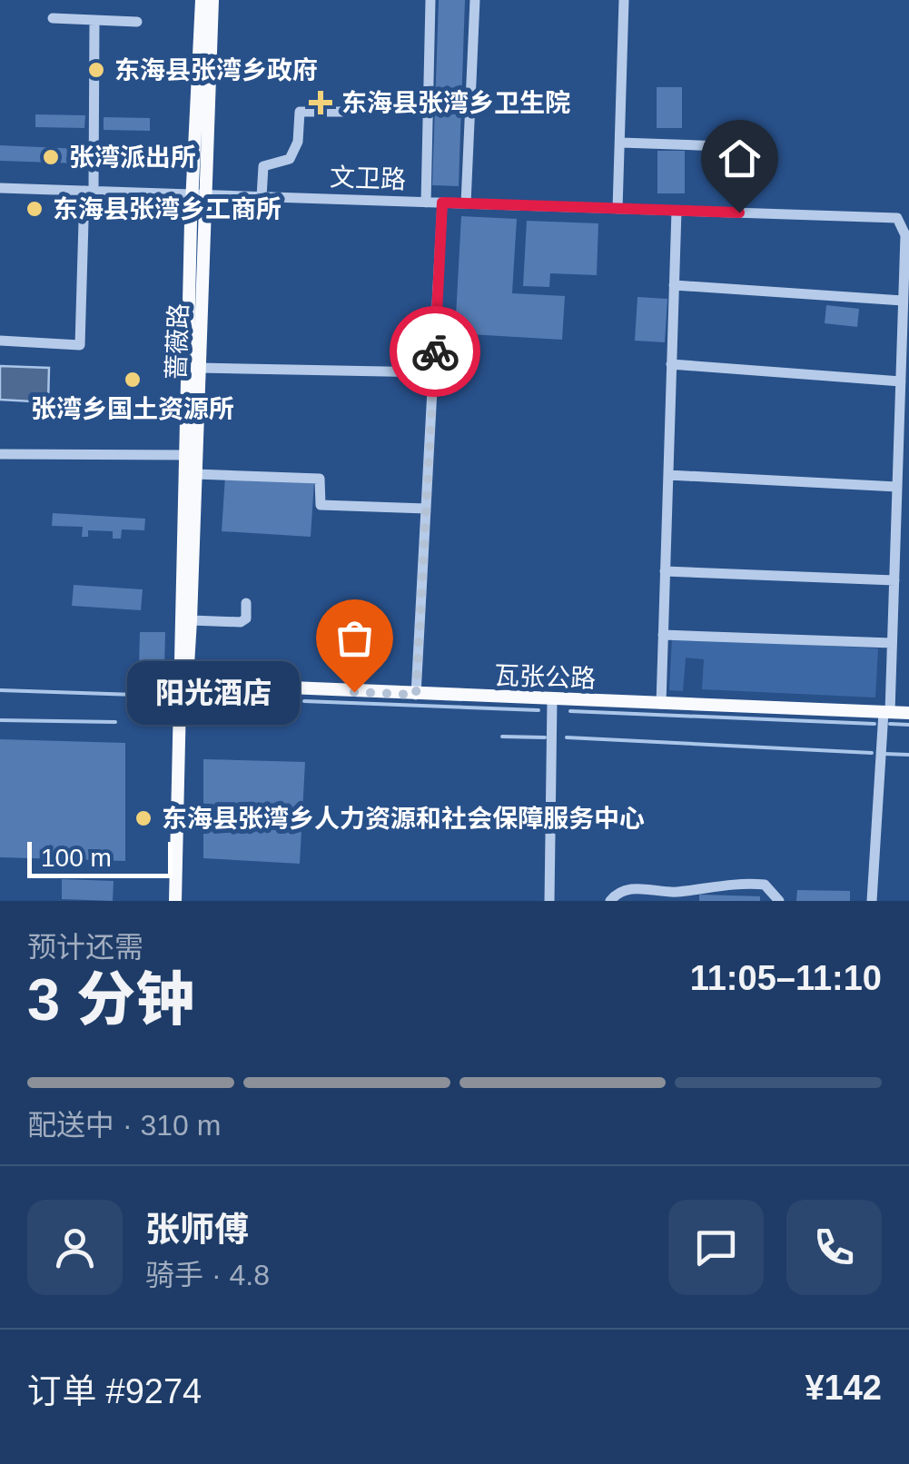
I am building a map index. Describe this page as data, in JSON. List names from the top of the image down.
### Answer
{
  "streets": {
    "main road": ["蔷薇路", "瓦张公路"],
    "street": ["文卫路"]
  },
  "crossings": [
    ["文卫路", "蔷薇路"],
    ["蔷薇路", "瓦张公路"]
  ],
  "places": {
    "other": [
      "东海县张湾乡政府",
      "张湾派出所",
      "东海县张湾乡工商所",
      "张湾乡国土资源所",
      "阳光酒店",
      "东海县张湾乡人力资源和社会保障服务中心"
    ],
    "health": ["东海县张湾乡卫生院"]
  },
  "scale_bar": "100 m",
  "page": {
    "bubble": "阳光酒店",
    "scale": "100 m",
    "heading": ["3 分钟", "预计还需", "11:05–11:10"],
    "panel": [
      "张师傅",
      "骑手 · 4.8",
      "订单 #9274",
      "¥142"
    ],
    "bar": "配送中 · 310 m"
  }
}
